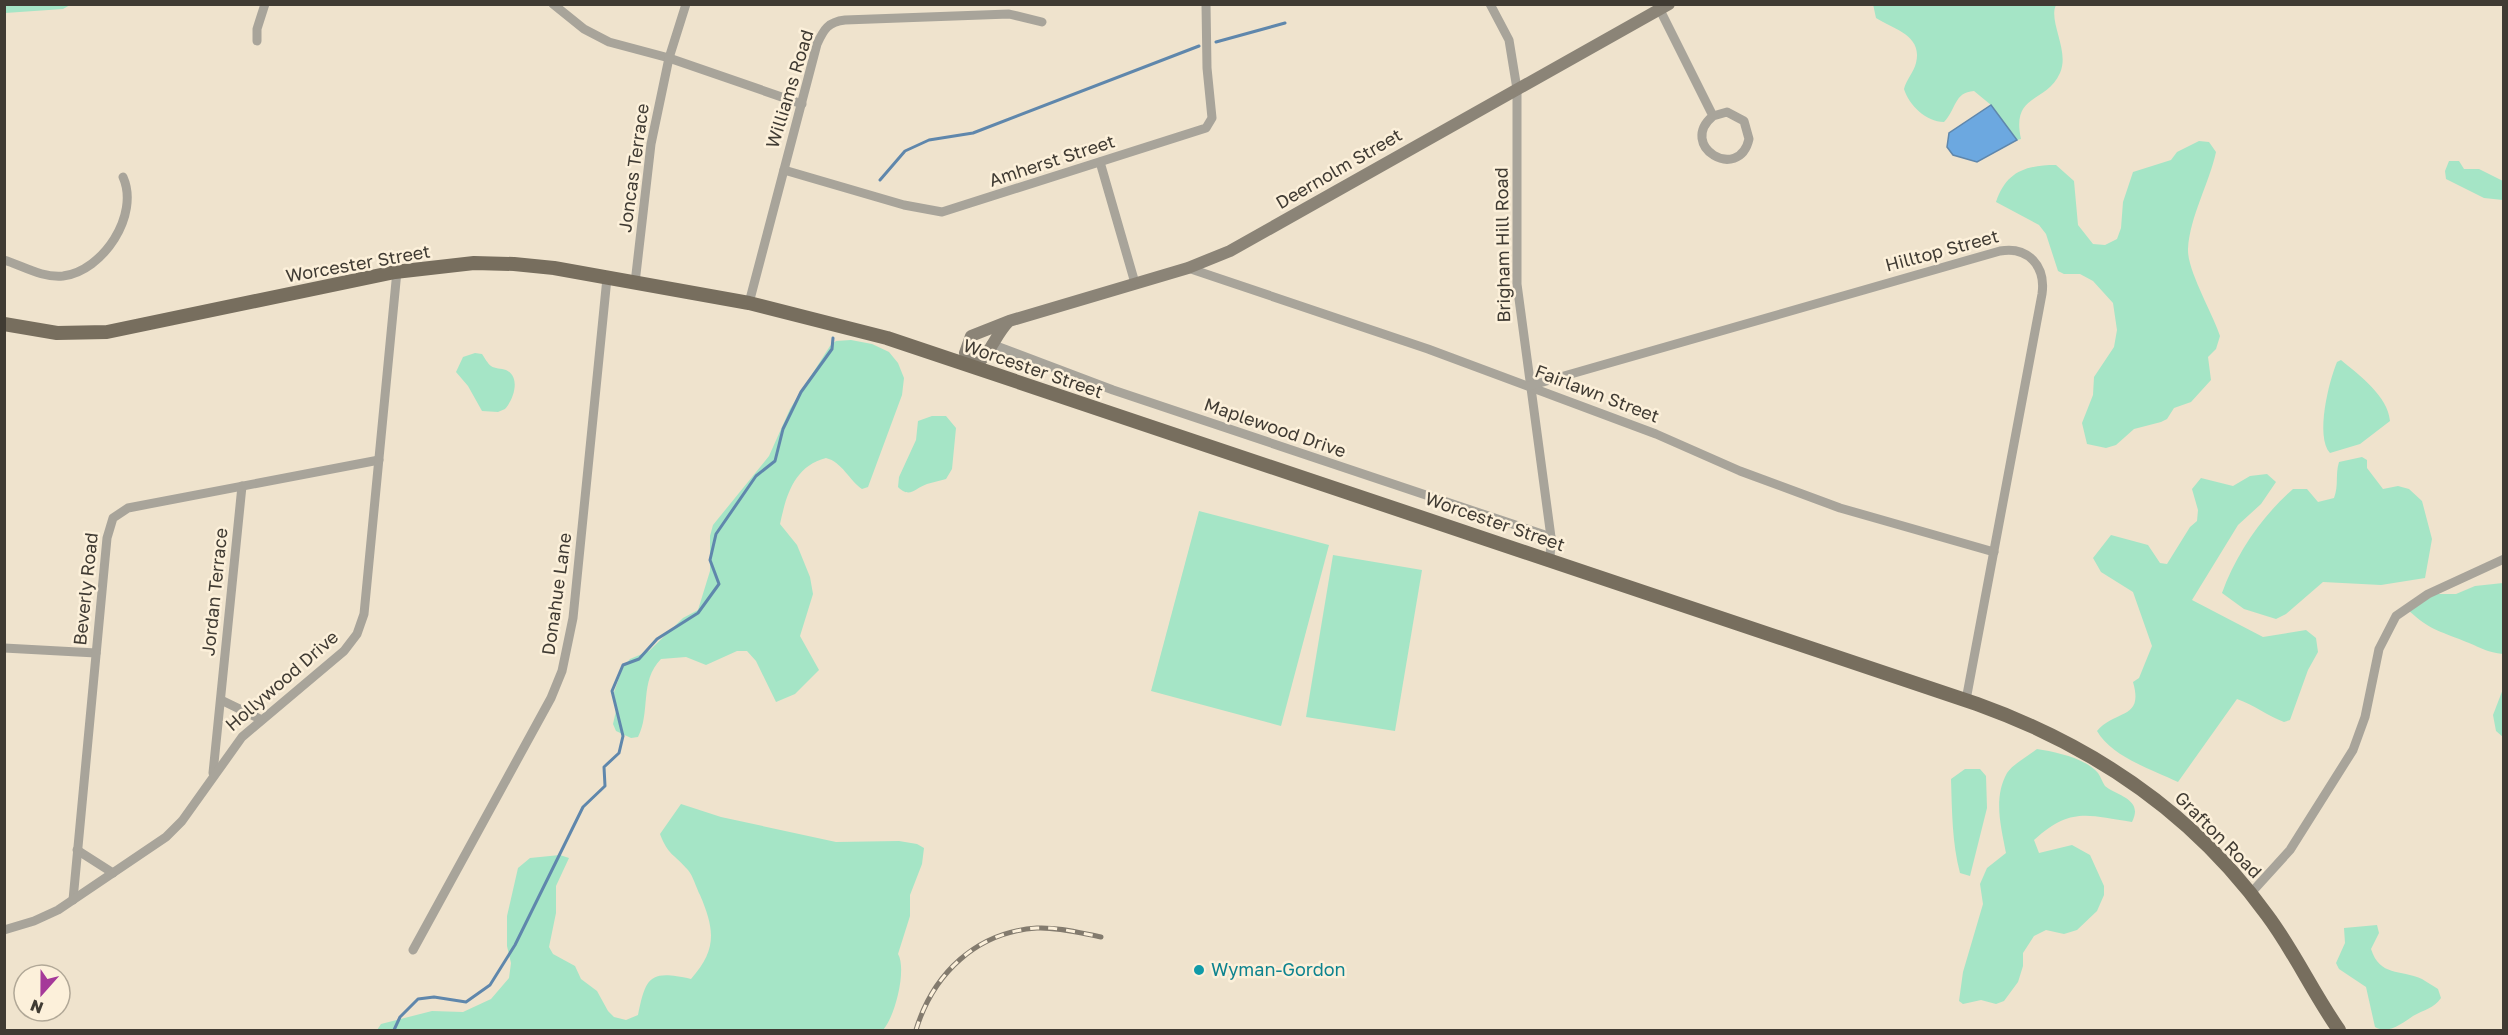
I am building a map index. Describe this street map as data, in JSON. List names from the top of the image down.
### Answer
{
  "streets": {
    "main road": ["Worcester Street", "Grafton Road"],
    "street": [
      "Williams Road",
      "Amherst Street",
      "Joncas Terrace",
      "Deernolm Street",
      "Brigham Hill Road",
      "Hilltop Street",
      "Fairlawn Street",
      "Maplewood Drive",
      "Beverly Road",
      "Jordan Terrace",
      "Donahue Lane",
      "Hollywood Drive"
    ]
  },
  "crossings": [
    ["Williams Road", "Amherst Street"],
    ["Williams Road", "Worcester Street"],
    ["Joncas Terrace", "Worcester Street"],
    ["Deernolm Street", "Brigham Hill Road"],
    ["Deernolm Street", "Worcester Street"],
    ["Deernolm Street", "Fairlawn Street"],
    ["Brigham Hill Road", "Hilltop Street"],
    ["Brigham Hill Road", "Worcester Street"],
    ["Brigham Hill Road", "Fairlawn Street"],
    ["Brigham Hill Road", "Maplewood Drive"],
    ["Hilltop Street", "Worcester Street"],
    ["Hilltop Street", "Fairlawn Street"],
    ["Worcester Street", "Donahue Lane"],
    ["Worcester Street", "Hollywood Drive"],
    ["Worcester Street", "Grafton Road"],
    ["Beverly Road", "Jordan Terrace"],
    ["Beverly Road", "Hollywood Drive"],
    ["Jordan Terrace", "Hollywood Drive"]
  ],
  "places": ["Wyman-Gordon"],
  "north": "bottom"
}
